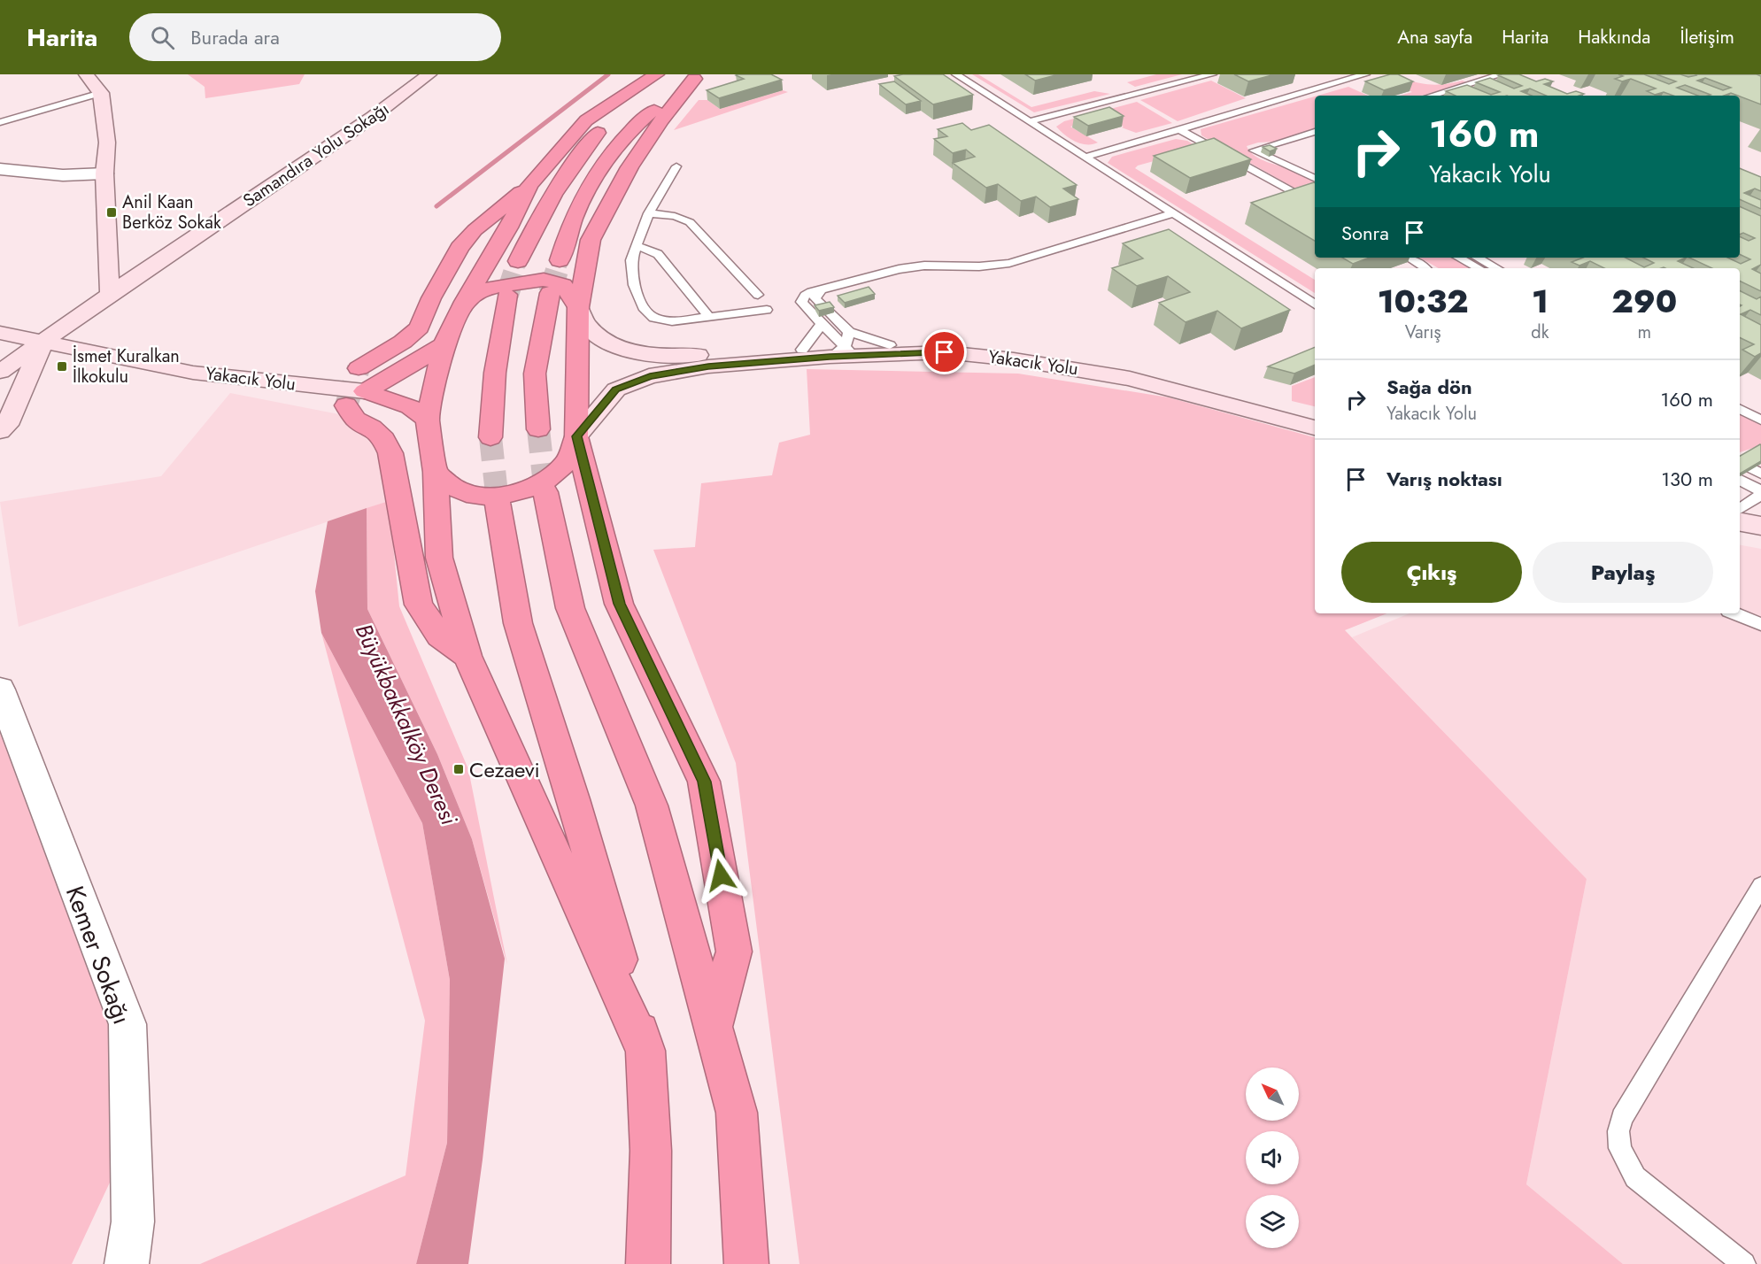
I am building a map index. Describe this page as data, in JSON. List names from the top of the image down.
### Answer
{
  "streets": {
    "main road": ["Samandıra Yolu Sokağı", "Yakacık Yolu"],
    "street": ["Kemer Sokağı"]
  },
  "crossings": [
    ["Samandıra Yolu Sokağı", "Yakacık Yolu"]
  ],
  "water": ["Büyükbakkalköy Deresi"],
  "places": {
    "transit": ["Anil Kaan Berköz Sokak", "İsmet Kuralkan İlkokulu", "Cezaevi"]
  },
  "north": "top left",
  "page": {
    "header": "Harita",
    "search": "Burada ara",
    "nav": [
      "Ana sayfa",
      "Harita",
      "Hakkında",
      "İletişim"
    ],
    "turn": ["160 m", "Yakacık Yolu"],
    "then": "Sonra",
    "eta": [
      "10:32",
      "Varış",
      "1",
      "dk",
      "290",
      "m"
    ],
    "list": [
      {
        "name": "Sağa dön",
        "note": "Yakacık Yolu",
        "value": "160 m"
      },
      {
        "name": "Varış noktası",
        "value": "130 m"
      }
    ],
    "buttons": ["Çıkış", "Paylaş"]
  }
}
